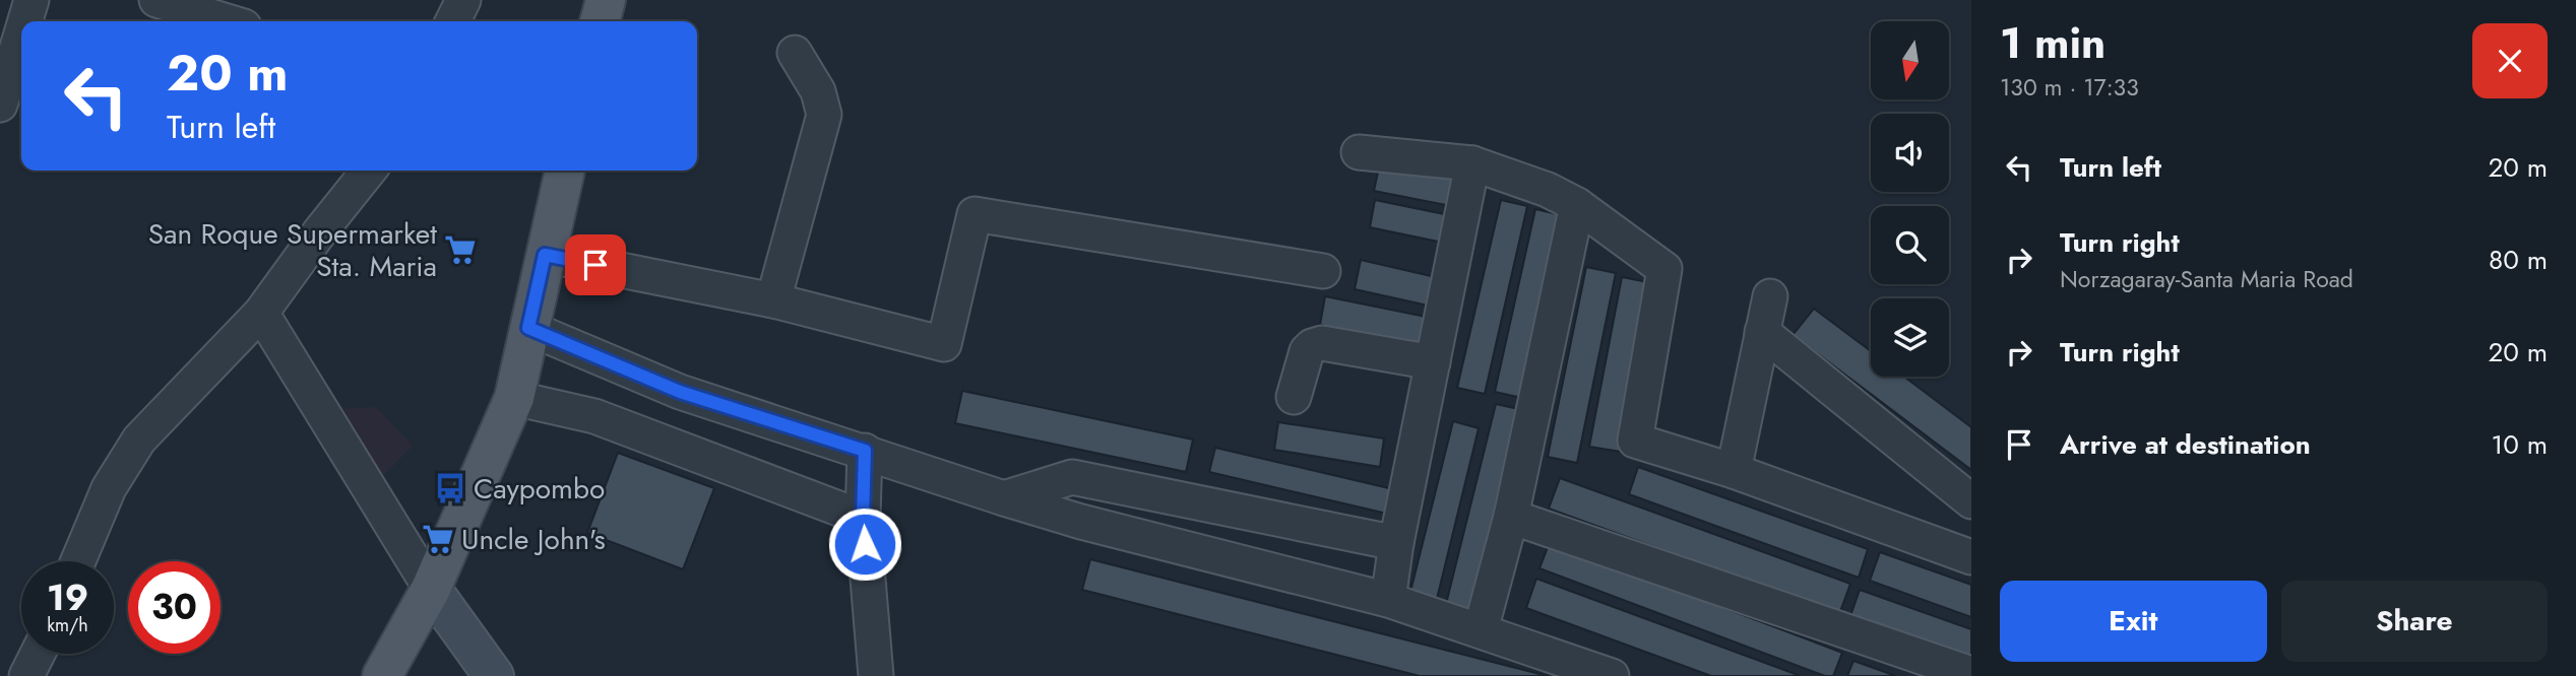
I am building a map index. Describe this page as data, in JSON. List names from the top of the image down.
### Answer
{
  "places": {
    "supermarket": ["San Roque Supermarket Sta. Maria", "Uncle John's"],
    "bus stop": ["Caypombo"]
  },
  "north": "bottom",
  "page": {
    "heading": ["1 min", "130 m · 17:33"],
    "turn": ["20 m", "Turn left"],
    "list": [
      {
        "name": "Turn left",
        "value": "20 m"
      },
      {
        "name": "Turn right",
        "note": "Norzagaray-Santa Maria Road",
        "value": "80 m"
      },
      {
        "name": "Turn right",
        "value": "20 m"
      },
      {
        "name": "Arrive at destination",
        "value": "10 m"
      }
    ],
    "speed": "19 km/h",
    "limit": "30",
    "buttons": ["Exit", "Share"]
  }
}
